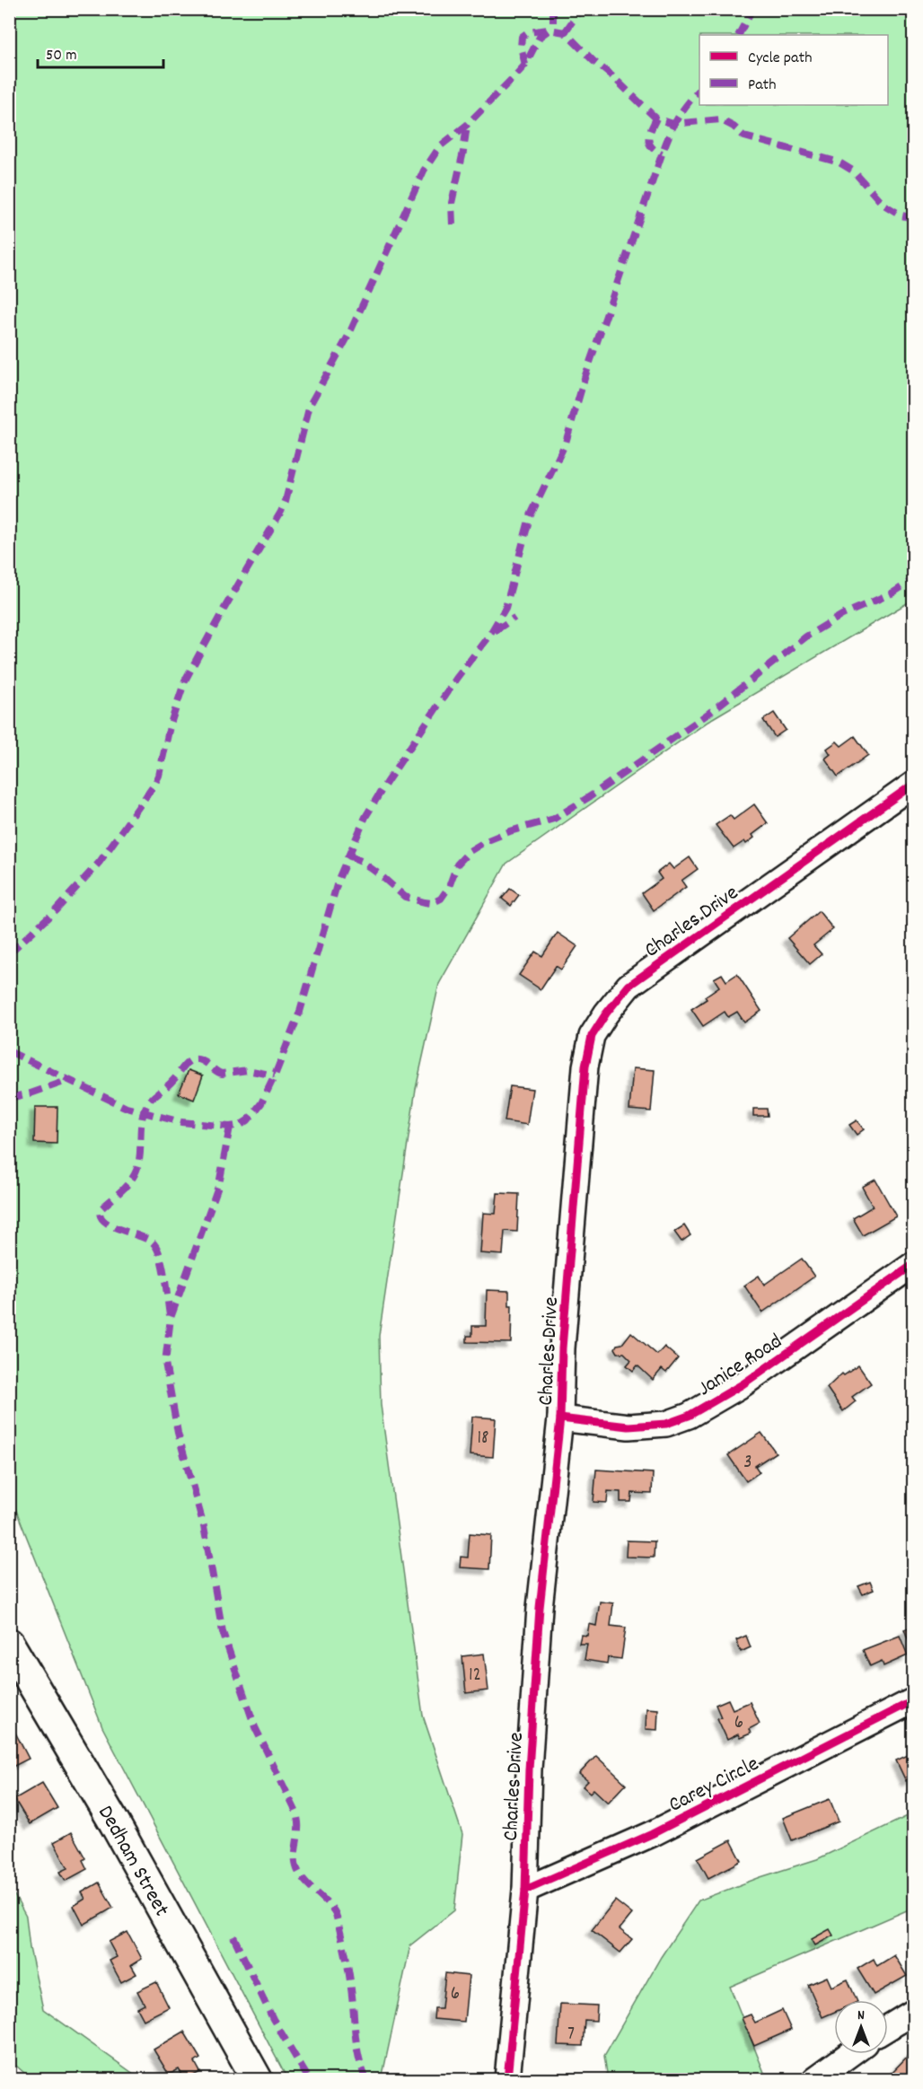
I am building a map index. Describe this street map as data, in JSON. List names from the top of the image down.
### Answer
{
  "streets": {
    "main road": ["Dedham Street"],
    "street": ["Charles Drive", "Janice Road", "Carey Circle"]
  },
  "crossings": [
    ["Charles Drive", "Janice Road"],
    ["Charles Drive", "Carey Circle"]
  ],
  "house_numbers": [
    "18",
    "3",
    "12",
    "6",
    "6",
    "7"
  ],
  "legend": ["Cycle path", "Path"],
  "scale_bar": "50 m",
  "north": "top"
}
